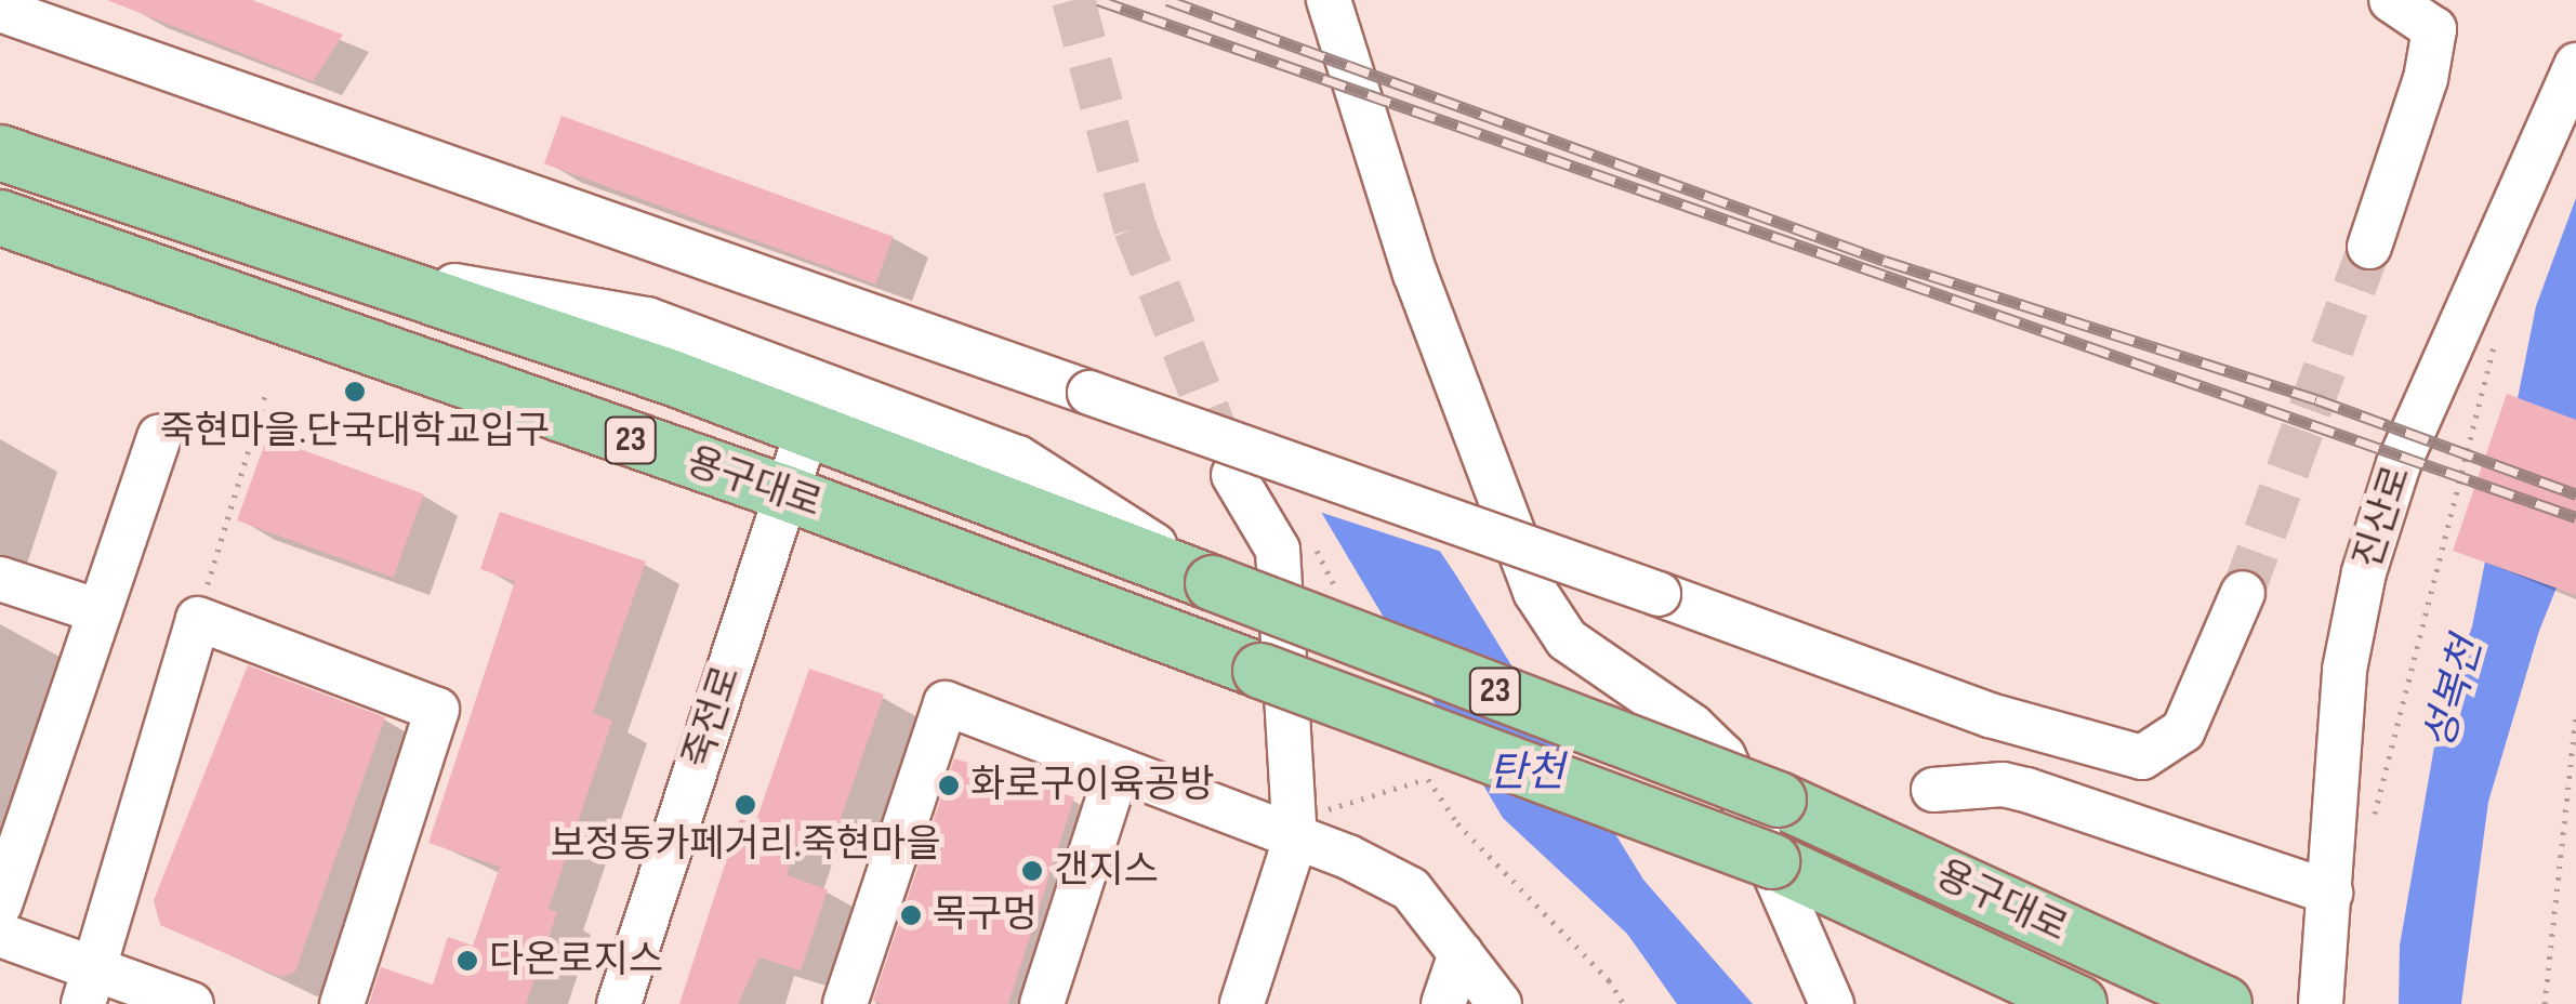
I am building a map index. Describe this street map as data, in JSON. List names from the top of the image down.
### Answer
{
  "streets": {
    "main road": ["23", "용구대로"],
    "street": ["진산로", "죽전로"]
  },
  "crossings": [
    ["용구대로", "죽전로"]
  ],
  "water": ["성복천", "탄천"],
  "places": [
    "죽현마을.단국대학교입구",
    "화로구이육공방",
    "보정동카페거리.죽현마을",
    "갠지스",
    "목구멍",
    "다온로지스"
  ]
}
